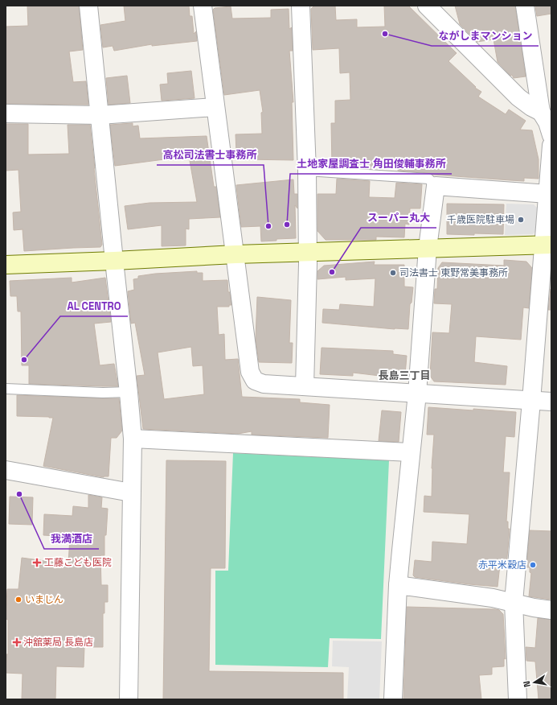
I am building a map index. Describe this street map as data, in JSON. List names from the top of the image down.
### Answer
{
  "districts": ["長島三丁目"],
  "places": {
    "other": [
      "ながしまマンション",
      "千歳医院駐車場",
      "土地家屋調査士 角田俊輔事務所",
      "高松司法書士事務所",
      "スーパー丸大",
      "司法書士 東野常美事務所",
      "AL CENTRO",
      "我満酒店",
      "赤平米穀店",
      "いまじん"
    ],
    "health": ["工藤こども医院", "沖舘薬局 長島店"]
  },
  "north": "left"
}
